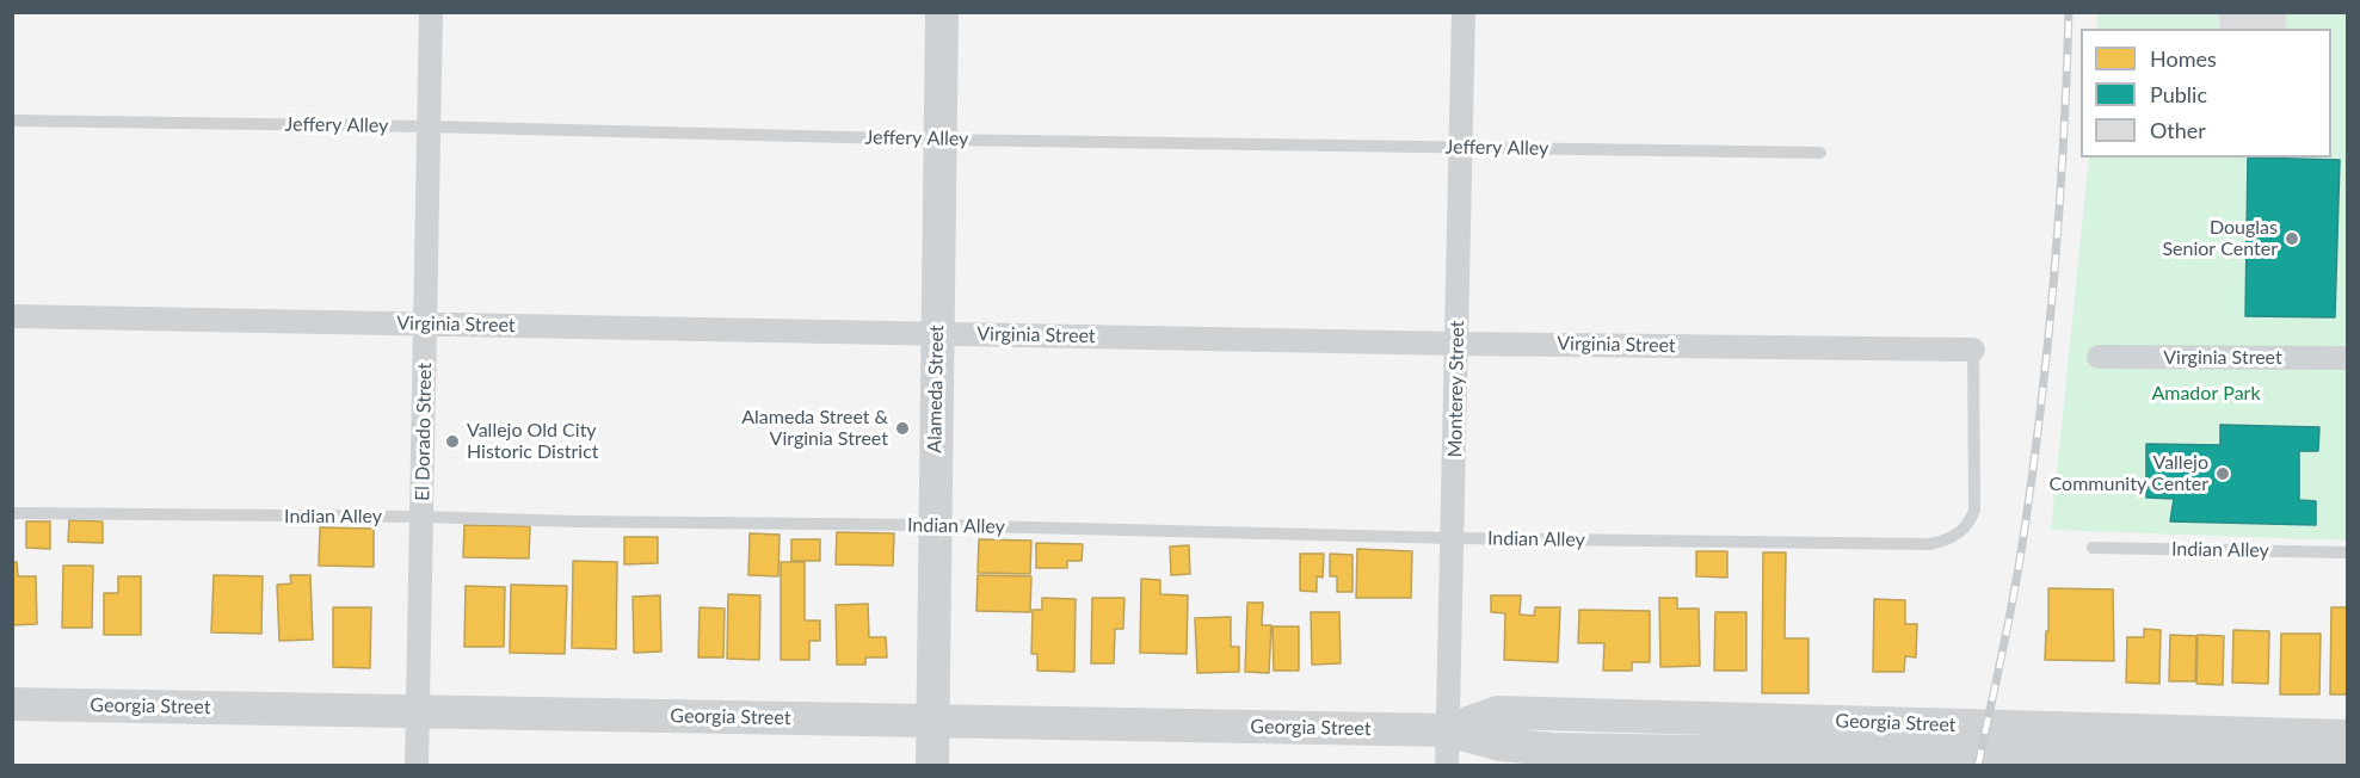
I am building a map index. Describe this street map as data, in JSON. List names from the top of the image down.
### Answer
{
  "streets": {
    "main road": ["Alameda Street", "Georgia Street"],
    "street": ["Virginia Street", "Monterey Street", "El Dorado Street"],
    "lane": ["Jeffery Alley", "Indian Alley"]
  },
  "crossings": [
    ["Jeffery Alley", "Alameda Street"],
    ["Jeffery Alley", "Monterey Street"],
    ["Jeffery Alley", "El Dorado Street"],
    ["Virginia Street", "Alameda Street"],
    ["Virginia Street", "Monterey Street"],
    ["Virginia Street", "El Dorado Street"],
    ["Virginia Street", "Indian Alley"],
    ["Alameda Street", "Indian Alley"],
    ["Alameda Street", "Georgia Street"],
    ["Monterey Street", "Indian Alley"],
    ["Monterey Street", "Georgia Street"],
    ["El Dorado Street", "Indian Alley"],
    ["El Dorado Street", "Georgia Street"]
  ],
  "parks": ["Amador Park"],
  "places": [
    "Douglas Senior Center",
    "Alameda Street & Virginia Street",
    "Vallejo Old City Historic District",
    "Vallejo Community Center"
  ],
  "legend": ["Homes", "Public", "Other"]
}
